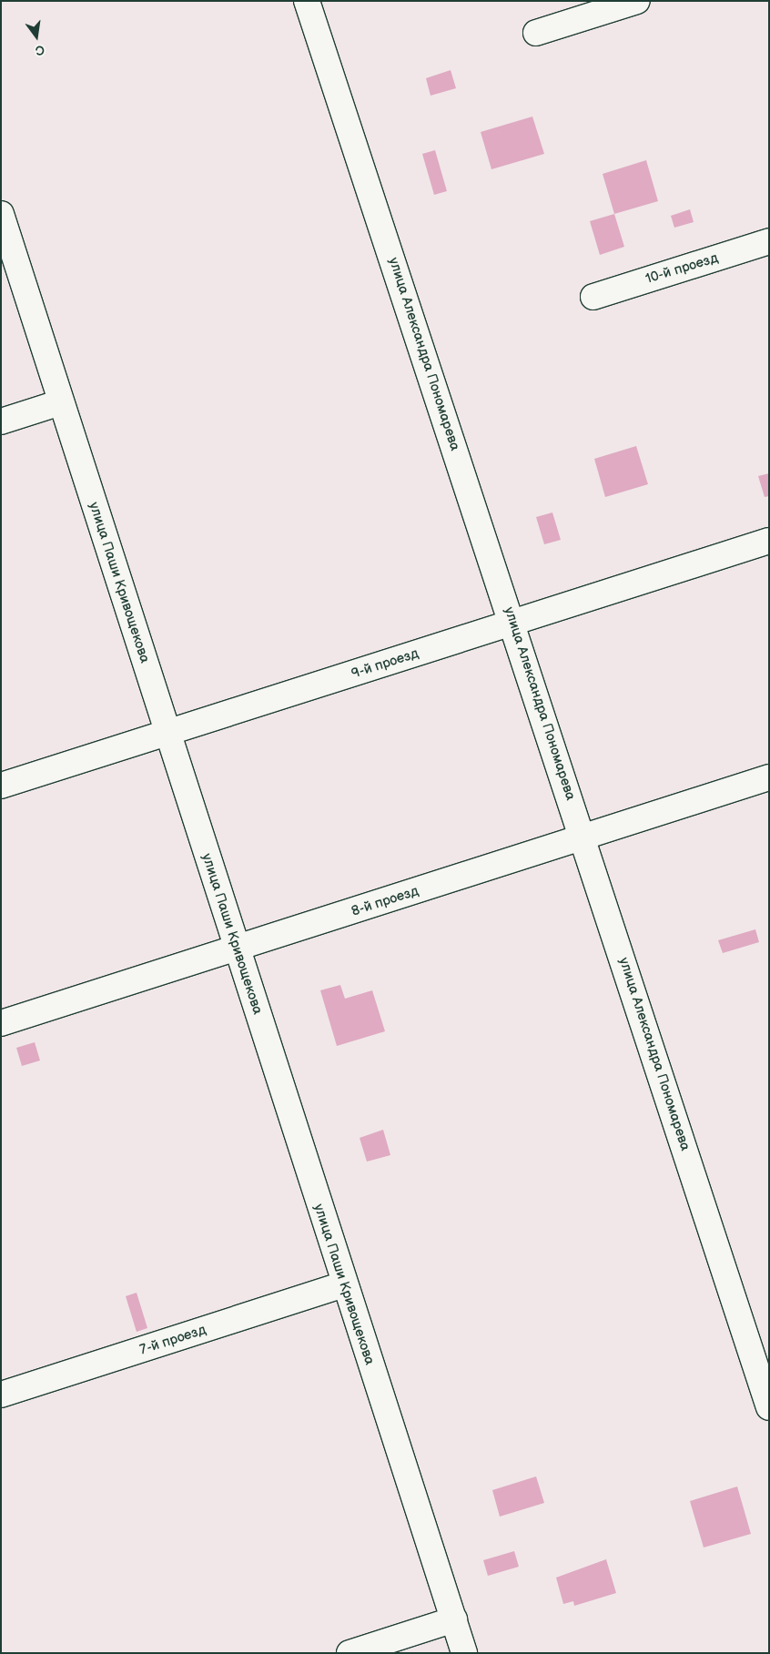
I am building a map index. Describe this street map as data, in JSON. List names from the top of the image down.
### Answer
{
  "streets": {
    "street": [
      "10-й проезд",
      "улица Александра Пономарева",
      "улица Паши Кривощекова",
      "9-й проезд",
      "8-й проезд",
      "7-й проезд"
    ]
  },
  "crossings": [
    ["улица Александра Пономарева", "9-й проезд"],
    ["улица Александра Пономарева", "8-й проезд"],
    ["улица Паши Кривощекова", "9-й проезд"],
    ["улица Паши Кривощекова", "8-й проезд"],
    ["улица Паши Кривощекова", "7-й проезд"]
  ],
  "north": "bottom"
}
